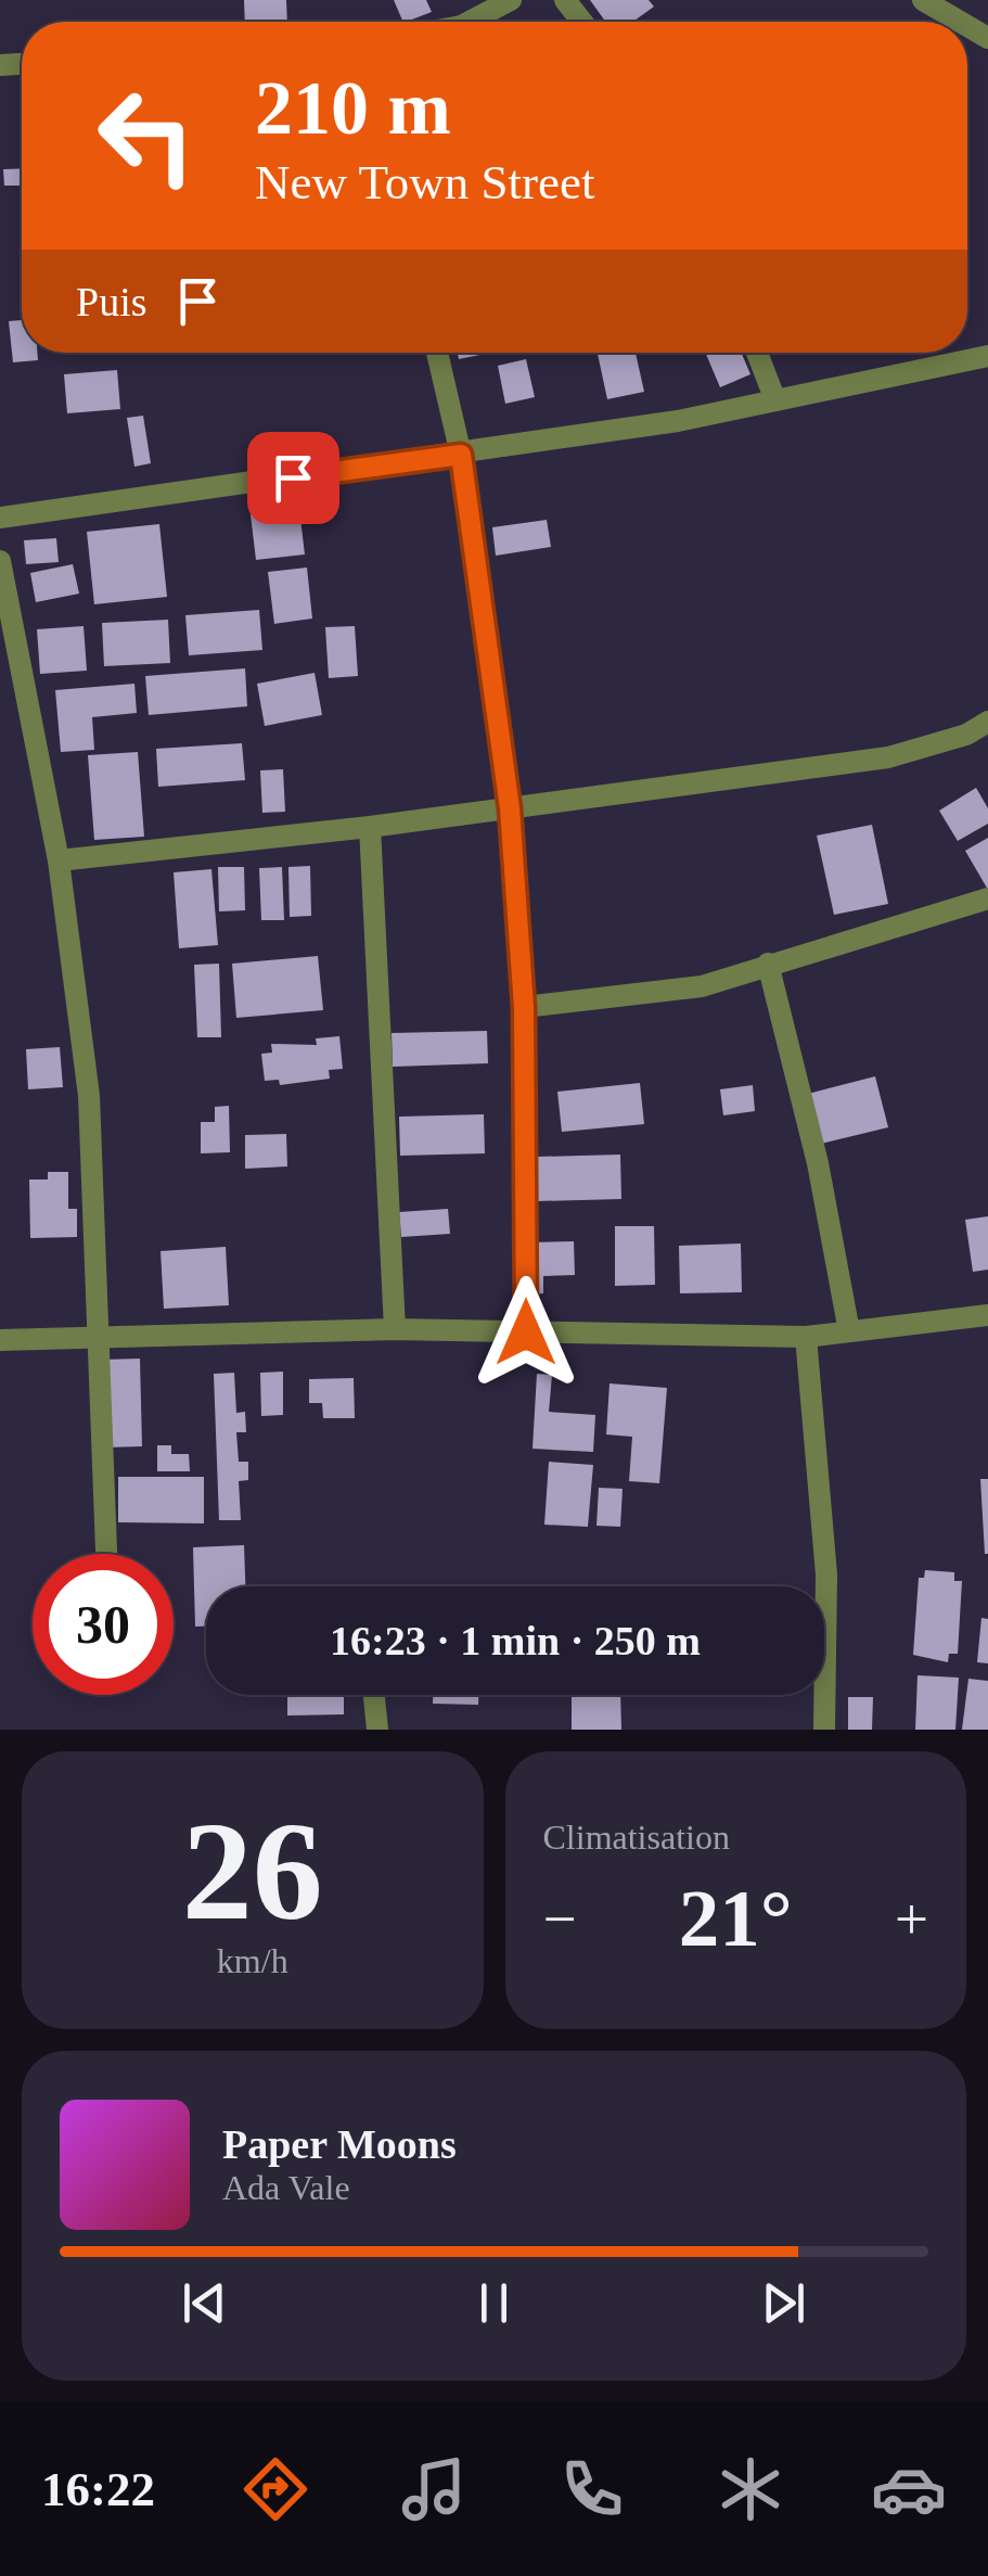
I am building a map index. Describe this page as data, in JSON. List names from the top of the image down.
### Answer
{
  "page": {
    "turn": ["210 m", "New Town Street"],
    "then": "Puis",
    "limit": "30",
    "trip": "16:23 · 1 min · 250 m",
    "tile": [
      ["26", "km/h"],
      "Climatisation"
    ],
    "heat": ["−", "21°", "+"],
    "song": ["Paper Moons", "Ada Vale"],
    "tabs": "16:22"
  }
}
